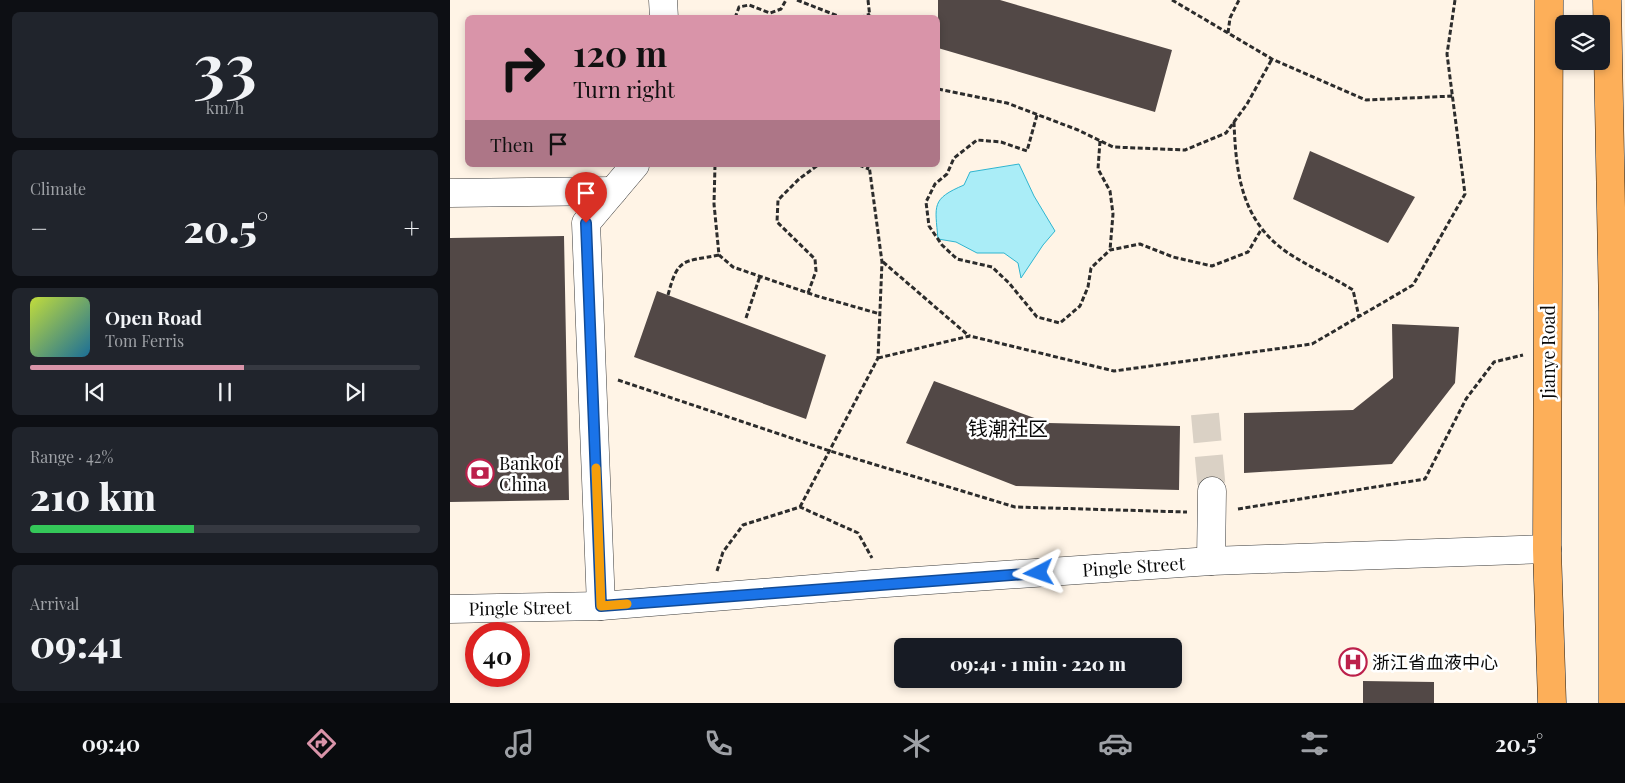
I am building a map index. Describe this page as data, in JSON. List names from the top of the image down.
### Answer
{
  "streets": {
    "main road": ["Jianye Road"],
    "street": ["Pingle Street"]
  },
  "crossings": [
    ["Jianye Road", "Pingle Street"]
  ],
  "districts": ["钱潮社区"],
  "places": {
    "bank": ["Bank of China"],
    "hospital": ["浙江省血液中心"]
  },
  "page": {
    "tile": [
      ["33", "km/h"],
      "Climate",
      ["Range · 42%", "210 km"],
      ["Arrival", "09:41"]
    ],
    "turn": ["120 m", "Turn right"],
    "then": "Then",
    "heat": ["−", "20.5°", "+"],
    "song": ["Open Road", "Tom Ferris"],
    "limit": "40",
    "trip": "09:41 · 1 min · 220 m",
    "tabs": ["09:40", "20.5°"]
  }
}
